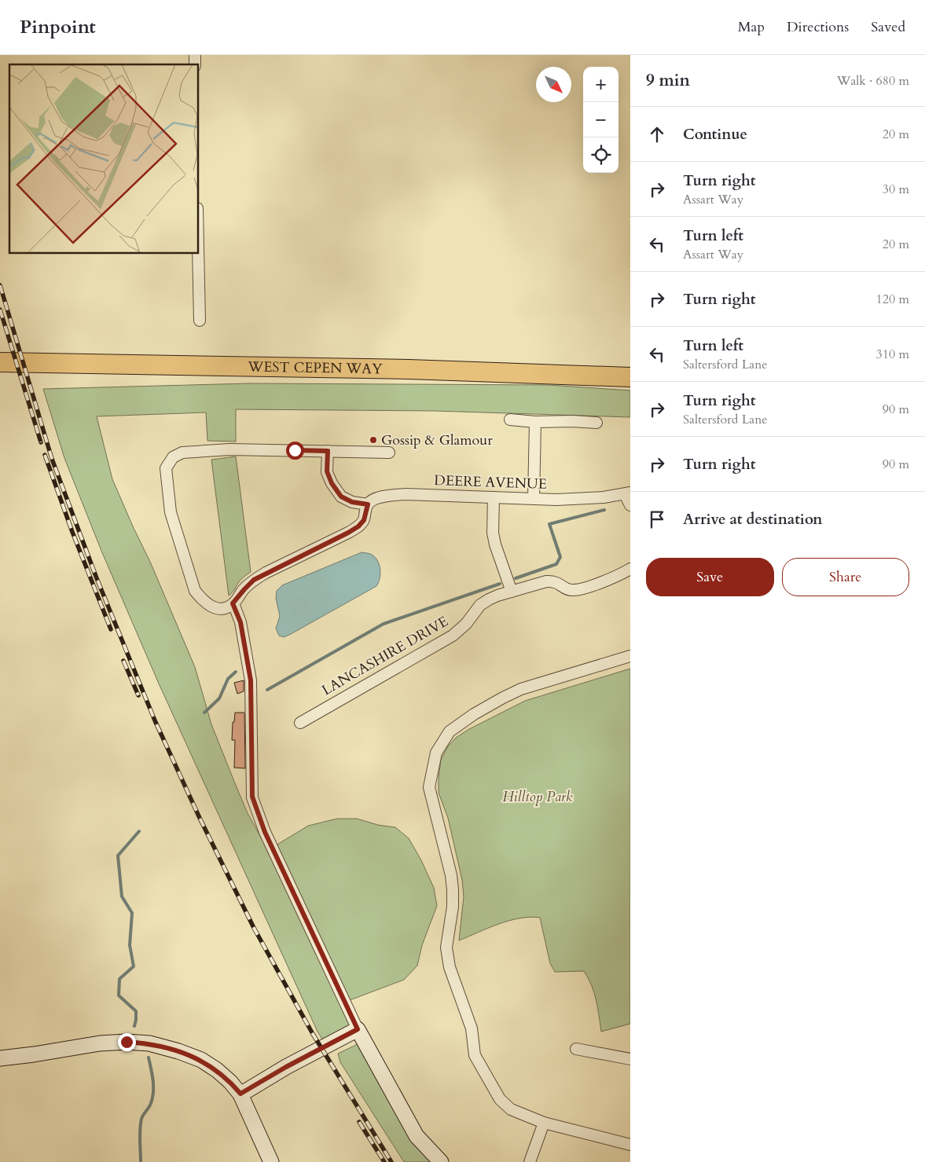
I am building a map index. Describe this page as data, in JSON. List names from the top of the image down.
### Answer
{
  "streets": {
    "highway": ["WEST CEPEN WAY"],
    "street": ["DEERE AVENUE", "LANCASHIRE DRIVE"]
  },
  "parks": ["Hilltop Park"],
  "places": ["Gossip & Glamour"],
  "north": "bottom right",
  "page": {
    "header": "Pinpoint",
    "nav": ["Map", "Directions", "Saved"],
    "heading": ["9 min", "Walk · 680 m"],
    "map_buttons": ["+", "−"],
    "list": [
      ["Continue", "20 m"],
      ["Turn right", "Assart Way", "30 m"],
      ["Turn left", "Assart Way", "20 m"],
      ["Turn right", "120 m"],
      ["Turn left", "Saltersford Lane", "310 m"],
      ["Turn right", "Saltersford Lane", "90 m"],
      ["Turn right", "90 m"],
      "Arrive at destination"
    ],
    "buttons": ["Save", "Share"]
  }
}
